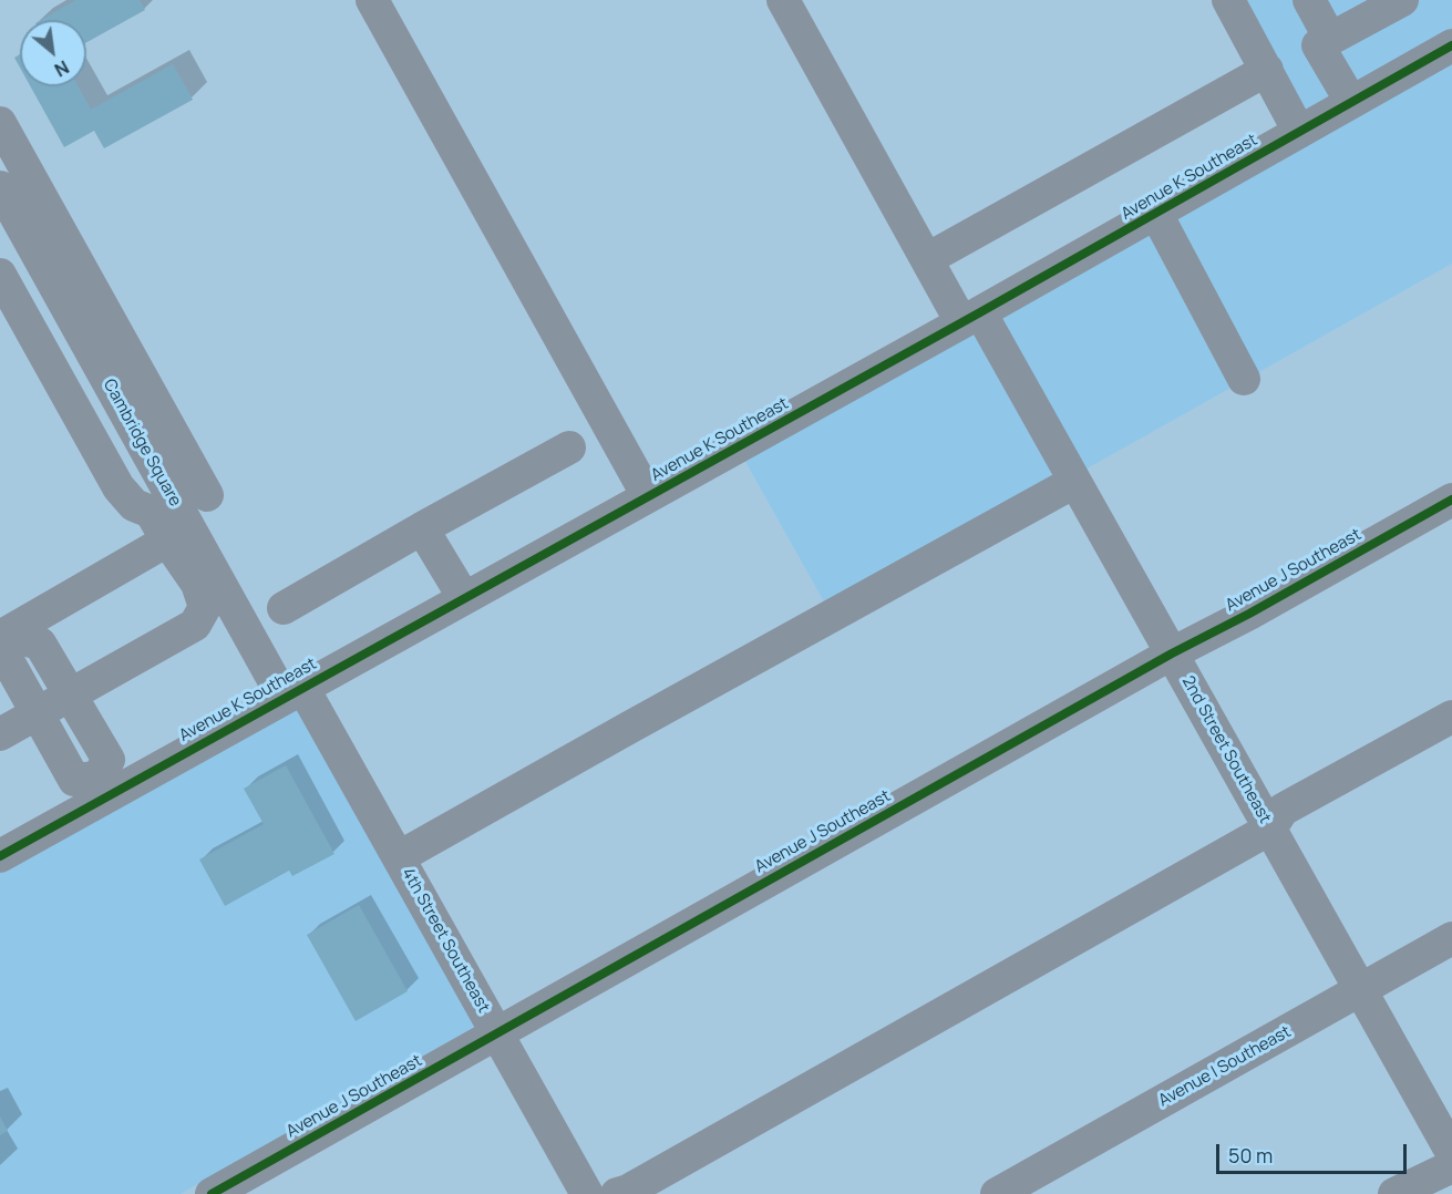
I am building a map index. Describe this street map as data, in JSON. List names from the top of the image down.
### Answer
{
  "streets": {
    "street": [
      "Avenue K Southeast",
      "Cambridge Square",
      "Avenue J Southeast",
      "2nd Street Southeast",
      "4th Street Southeast",
      "Avenue I Southeast"
    ]
  },
  "crossings": [
    ["Avenue K Southeast", "Cambridge Square"],
    ["Avenue K Southeast", "2nd Street Southeast"],
    ["Avenue K Southeast", "4th Street Southeast"],
    ["Cambridge Square", "4th Street Southeast"],
    ["Avenue J Southeast", "2nd Street Southeast"],
    ["Avenue J Southeast", "4th Street Southeast"],
    ["2nd Street Southeast", "Avenue I Southeast"]
  ],
  "scale_bar": "50 m",
  "north": "bottom right"
}
